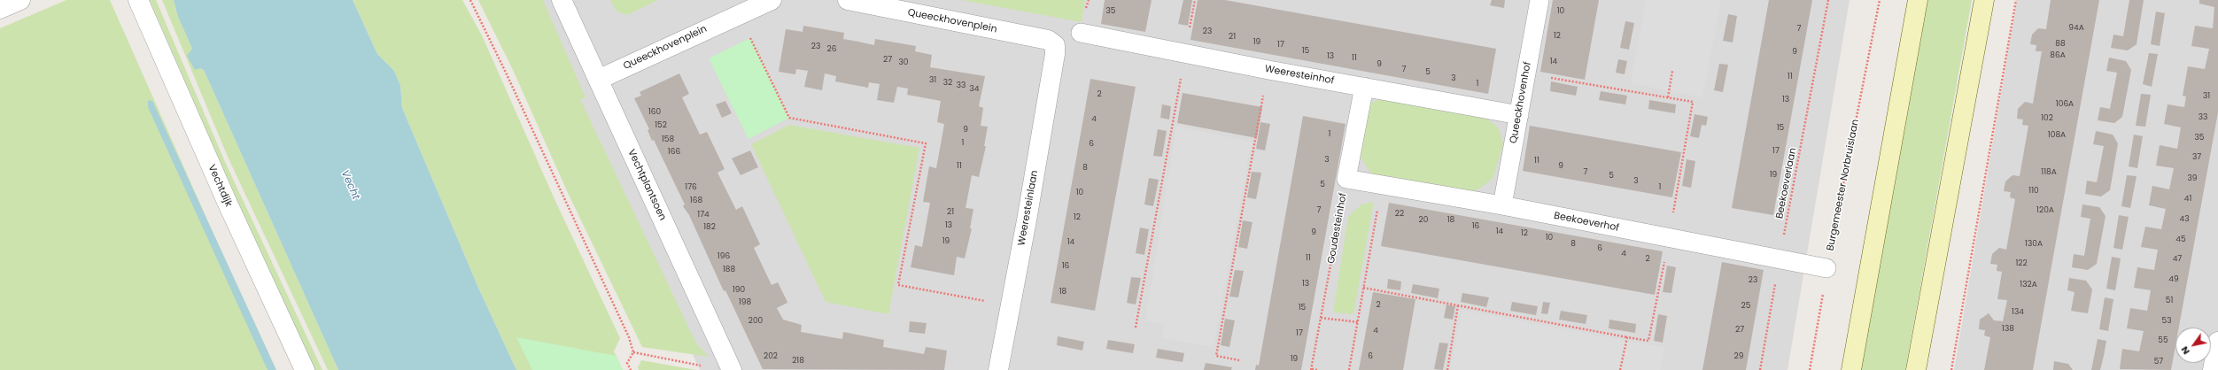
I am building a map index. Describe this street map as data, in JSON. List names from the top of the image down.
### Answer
{
  "streets": {
    "street": [
      "Queeckhovenplein",
      "Weeresteinhof",
      "Queeckhovenhof",
      "Vechtplantsoen",
      "Vechtdijk",
      "Weeresteinlaan",
      "Beekoeverhof"
    ],
    "path": ["Beekoeverlaan", "Burgemeester Norbruislaan", "Goudesteinhof"]
  },
  "crossings": [
    ["Queeckhovenplein", "Vechtplantsoen"],
    ["Queeckhovenplein", "Weeresteinlaan"],
    ["Weeresteinhof", "Queeckhovenhof"],
    ["Queeckhovenhof", "Beekoeverhof"],
    ["Beekoeverlaan", "Beekoeverhof"],
    ["Burgemeester Norbruislaan", "Beekoeverhof"],
    ["Beekoeverhof", "Goudesteinhof"]
  ],
  "water": ["Vecht"],
  "house_numbers": [
    "35",
    "10",
    "94A",
    "7",
    "23",
    "12",
    "21",
    "19",
    "88",
    "17",
    "23",
    "26",
    "15",
    "9",
    "86A",
    "13",
    "11",
    "27",
    "14",
    "30",
    "9",
    "7",
    "5",
    "11",
    "3",
    "31",
    "32",
    "1",
    "33",
    "34",
    "2",
    "31",
    "13",
    "106A",
    "160",
    "33",
    "102",
    "4",
    "152",
    "15",
    "9",
    "1",
    "108A",
    "35",
    "158",
    "1",
    "6",
    "17",
    "166",
    "37",
    "3",
    "11",
    "11",
    "9",
    "8",
    "7",
    "118A",
    "19",
    "5",
    "39",
    "3",
    "5",
    "176",
    "1",
    "110",
    "10",
    "41",
    "168",
    "7",
    "120A",
    "21",
    "22",
    "174",
    "12",
    "43",
    "20",
    "18",
    "13",
    "16",
    "182",
    "14",
    "9",
    "12",
    "10",
    "45",
    "19",
    "14",
    "8",
    "130A",
    "6",
    "4",
    "196",
    "11",
    "2",
    "47",
    "122",
    "16",
    "188",
    "49",
    "23",
    "13",
    "132A",
    "190",
    "18",
    "51",
    "198",
    "2",
    "25",
    "15",
    "134",
    "200",
    "53",
    "138",
    "27",
    "4",
    "17",
    "55",
    "202",
    "6",
    "29",
    "19",
    "218",
    "57"
  ],
  "north": "bottom left"
}
